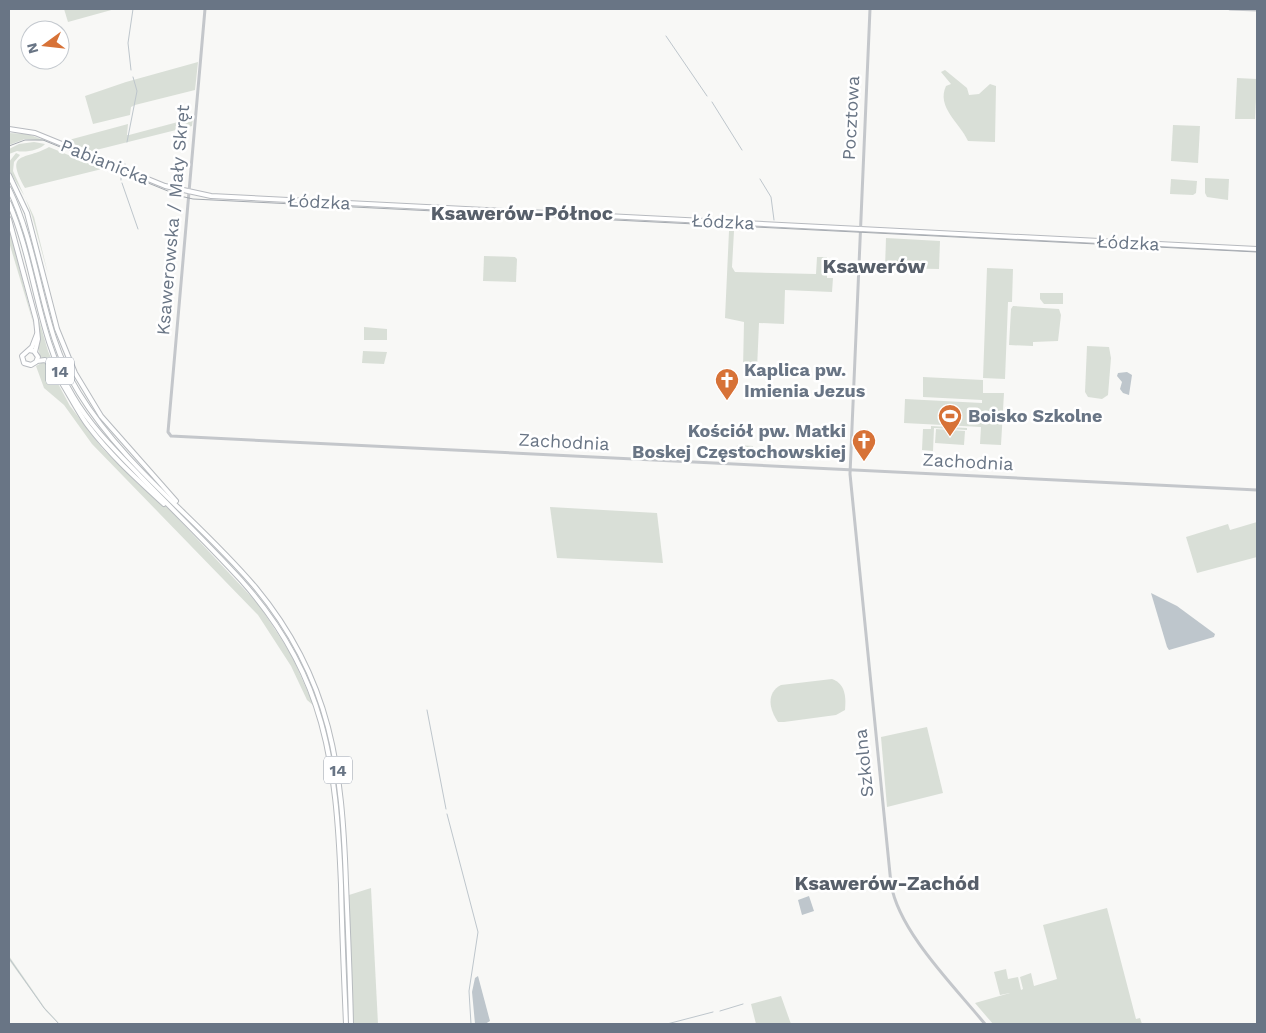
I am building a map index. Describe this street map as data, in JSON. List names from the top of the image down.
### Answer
{
  "streets": {
    "main road": ["Pabianicka", "Łódzka", "14"],
    "street": [
      "Pocztowa",
      "Ksawerowska / Mały Skręt",
      "Zachodnia",
      "Szkolna"
    ]
  },
  "crossings": [
    ["Pocztowa", "Łódzka"],
    ["Pocztowa", "Zachodnia"],
    ["Pocztowa", "Szkolna"],
    ["Pabianicka", "Łódzka"],
    ["Pabianicka", "Ksawerowska / Mały Skręt"],
    ["Łódzka", "Ksawerowska / Mały Skręt"],
    ["Ksawerowska / Mały Skręt", "Zachodnia"],
    ["Zachodnia", "Szkolna"]
  ],
  "districts": ["Ksawerów-Północ", "Ksawerów", "Ksawerów-Zachód"],
  "places": {
    "church": ["Kaplica pw. Imienia Jezus", "Kościół pw. Matki Boskej Częstochowskiej"],
    "sports": ["Boisko Szkolne"]
  },
  "north": "left"
}
